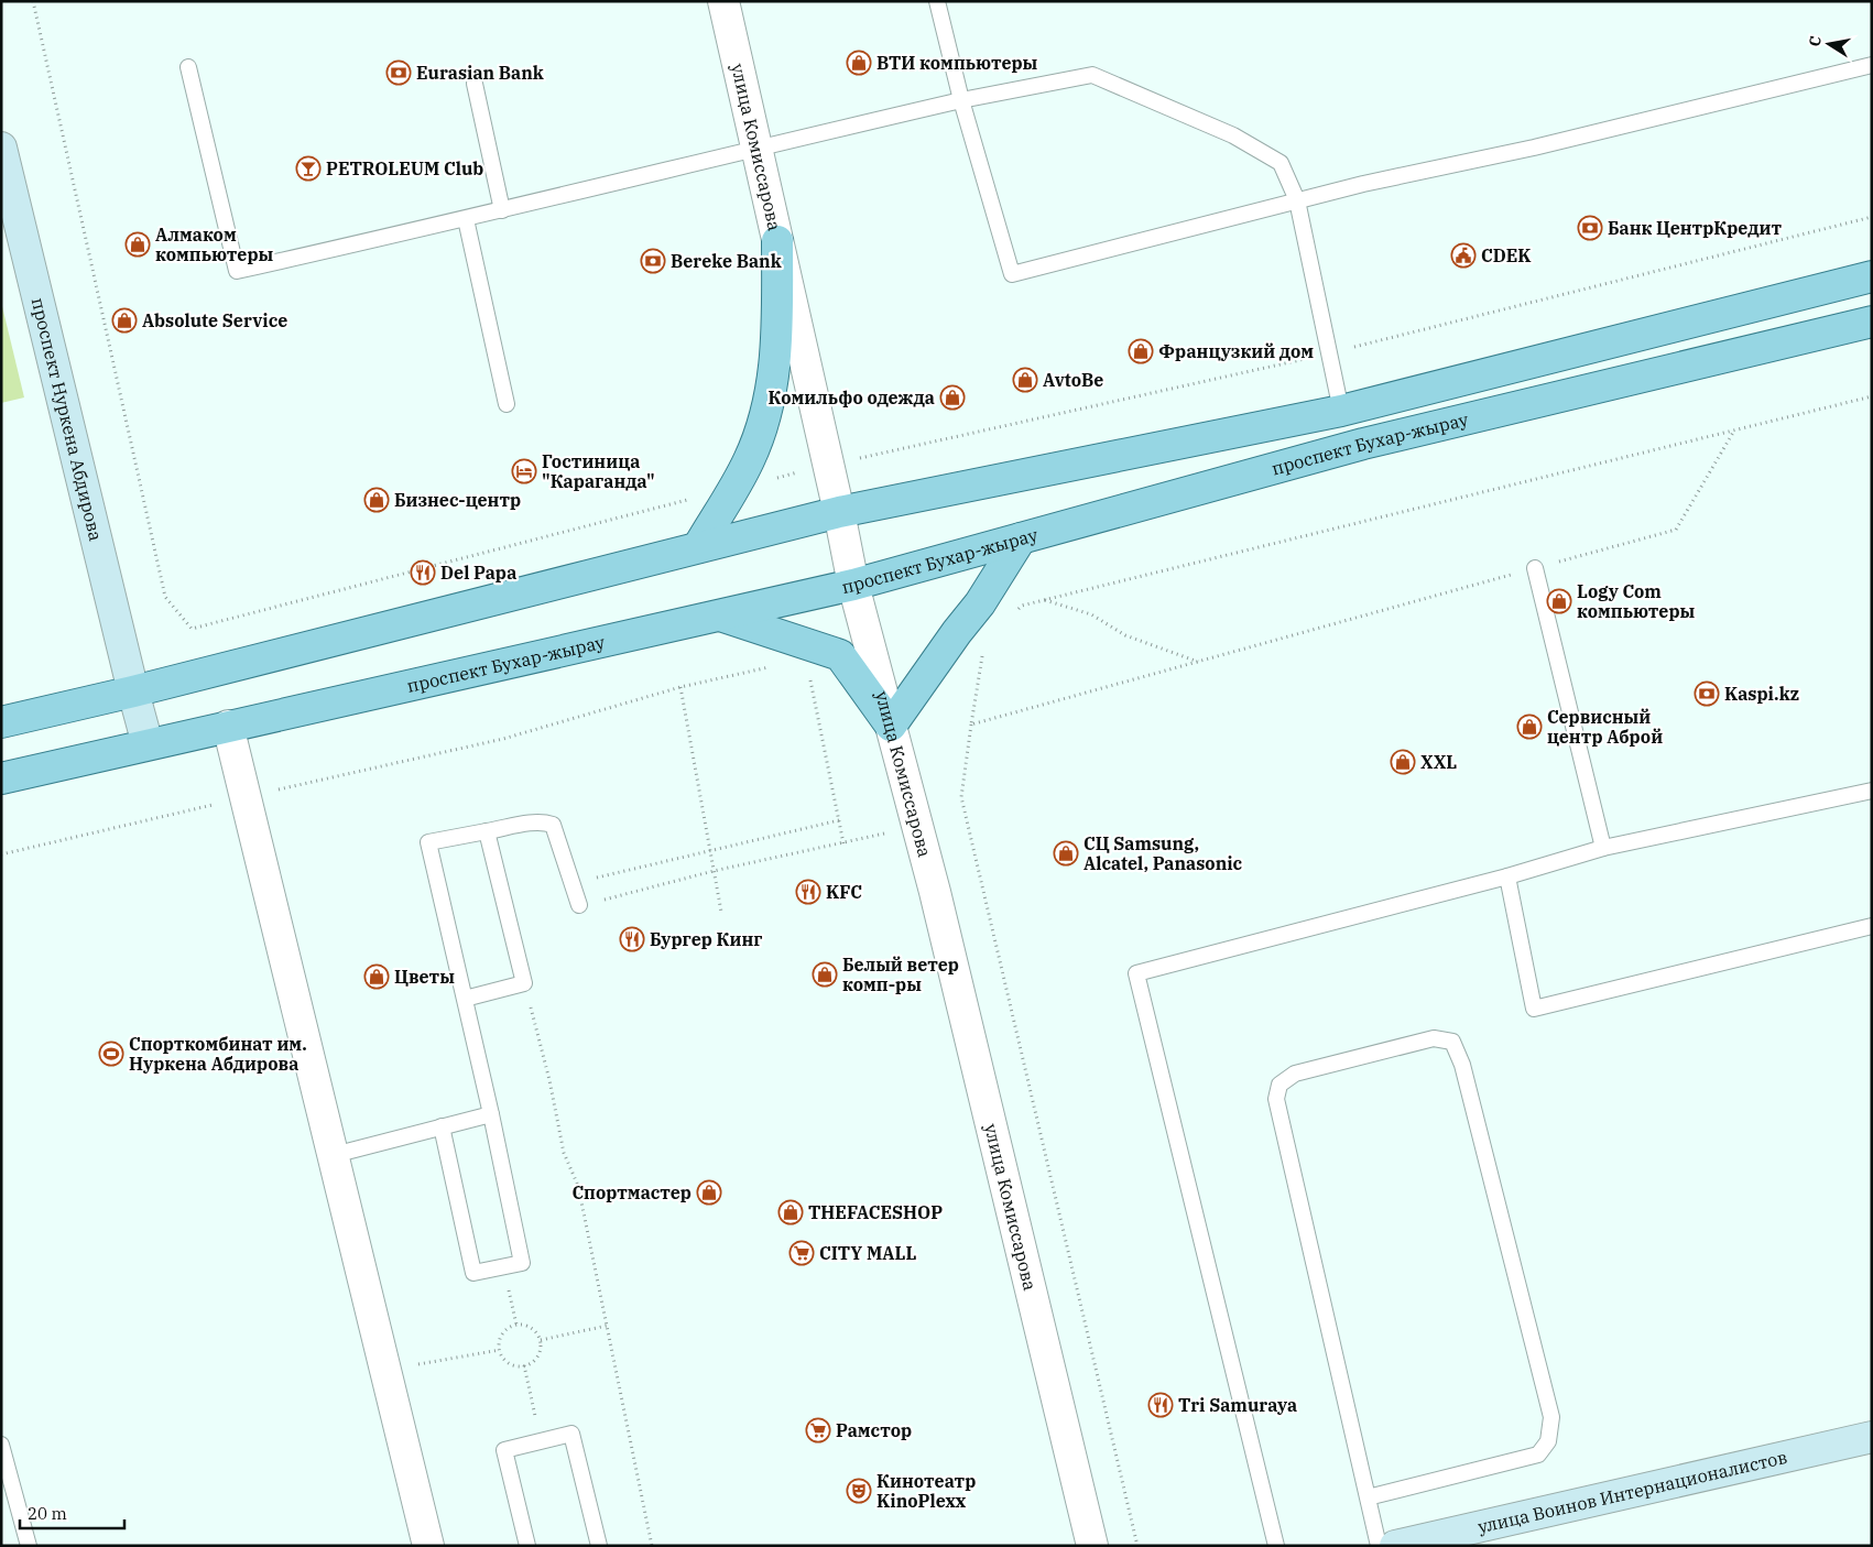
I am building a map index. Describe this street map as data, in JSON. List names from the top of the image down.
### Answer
{
  "streets": {
    "main road": ["проспект Нуркена Абдирова", "проспект Бухар-жырау", "улица Воинов Интернационалистов"],
    "street": ["улица Комиссарова"]
  },
  "crossings": [
    ["улица Комиссарова", "проспект Бухар-жырау"],
    ["проспект Нуркена Абдирова", "проспект Бухар-жырау"]
  ],
  "places": {
    "shop": [
      "ВТИ компьютеры",
      "Алмаком компьютеры",
      "Absolute Service",
      "Французкий дом",
      "AvtoBe",
      "Комильфо одежда",
      "Бизнес-центр",
      "Logy Com компьютеры",
      "Сервисный центр Аброй",
      "XXL",
      "СЦ Samsung, Alcatel, Panasonic",
      "Белый ветер комп-ры",
      "Цветы",
      "Спортмастер",
      "THEFACESHOP"
    ],
    "bank": [
      "Eurasian Bank",
      "Банк ЦентрКредит",
      "Bereke Bank",
      "Kaspi.kz"
    ],
    "bar": ["PETROLEUM Club"],
    "public building": ["CDEK"],
    "hotel": ["Гостиница \"Караганда\""],
    "restaurant": [
      "Del Papa",
      "KFC",
      "Бургер Кинг",
      "Tri Samuraya"
    ],
    "sports": ["Спорткомбинат им. Нуркена Абдирова"],
    "supermarket": ["CITY MALL", "Рамстор"],
    "theatre": ["Кинотеатр KinoPlexx"]
  },
  "scale_bar": "20 m",
  "north": "left"
}
